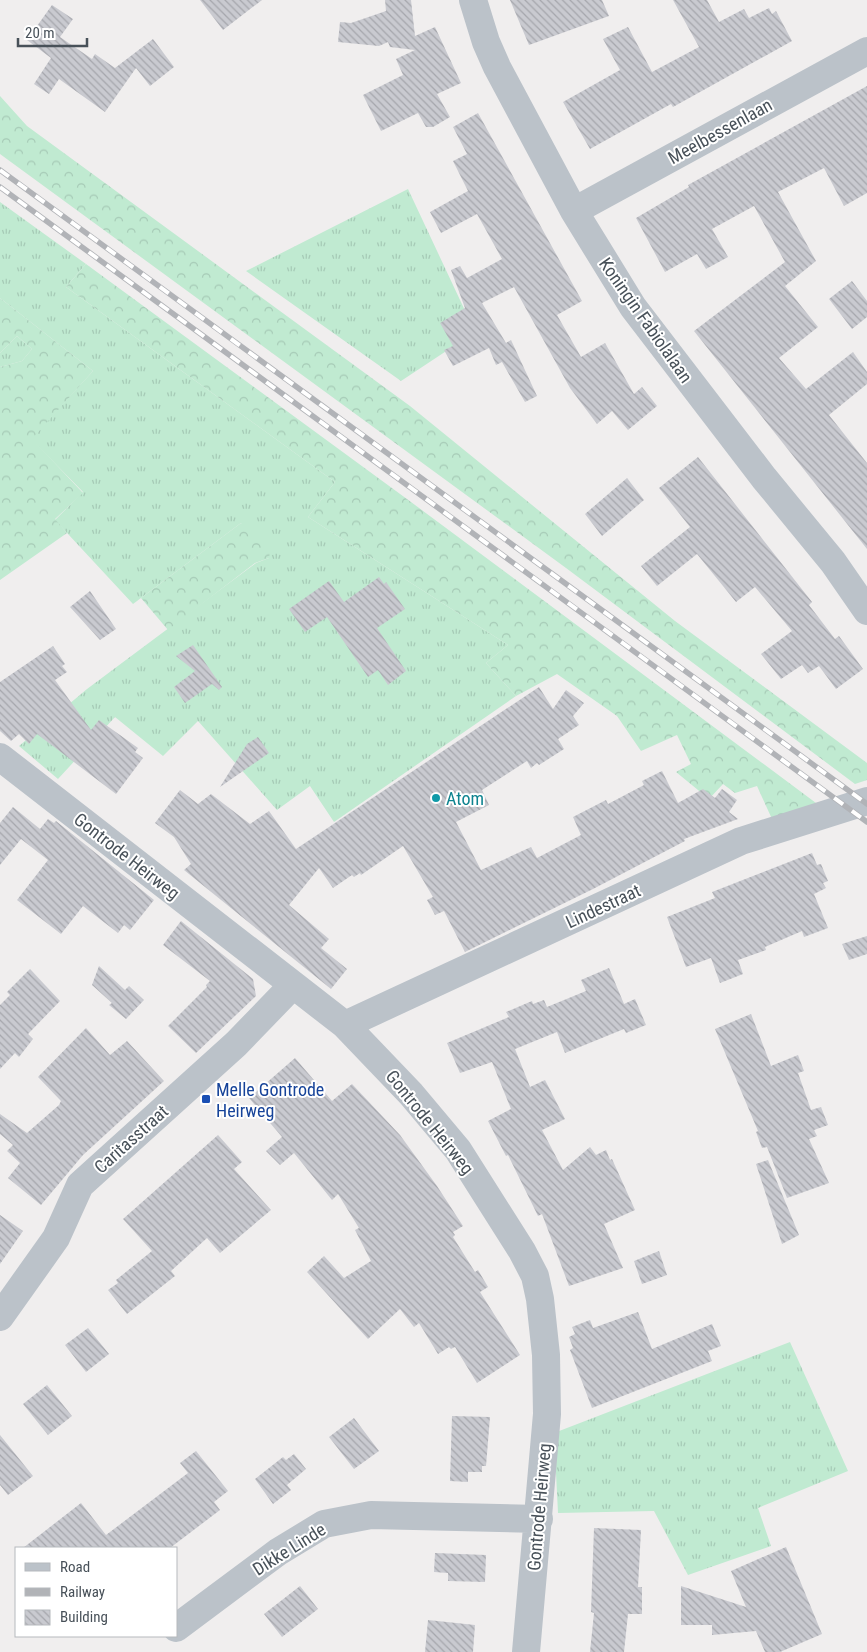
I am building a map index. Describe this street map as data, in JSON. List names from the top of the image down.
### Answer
{
  "streets": {
    "street": [
      "Meelbessenlaan",
      "Koningin Fabiolalaan",
      "Gontrode Heirweg",
      "Lindestraat",
      "Caritasstraat",
      "Dikke Linde"
    ]
  },
  "crossings": [
    ["Meelbessenlaan", "Koningin Fabiolalaan"],
    ["Gontrode Heirweg", "Lindestraat"],
    ["Gontrode Heirweg", "Caritasstraat"],
    ["Gontrode Heirweg", "Dikke Linde"]
  ],
  "places": {
    "other": ["Atom"],
    "transit": ["Melle Gontrode Heirweg"]
  },
  "legend": ["Road", "Railway", "Building"],
  "scale_bar": "20 m"
}
